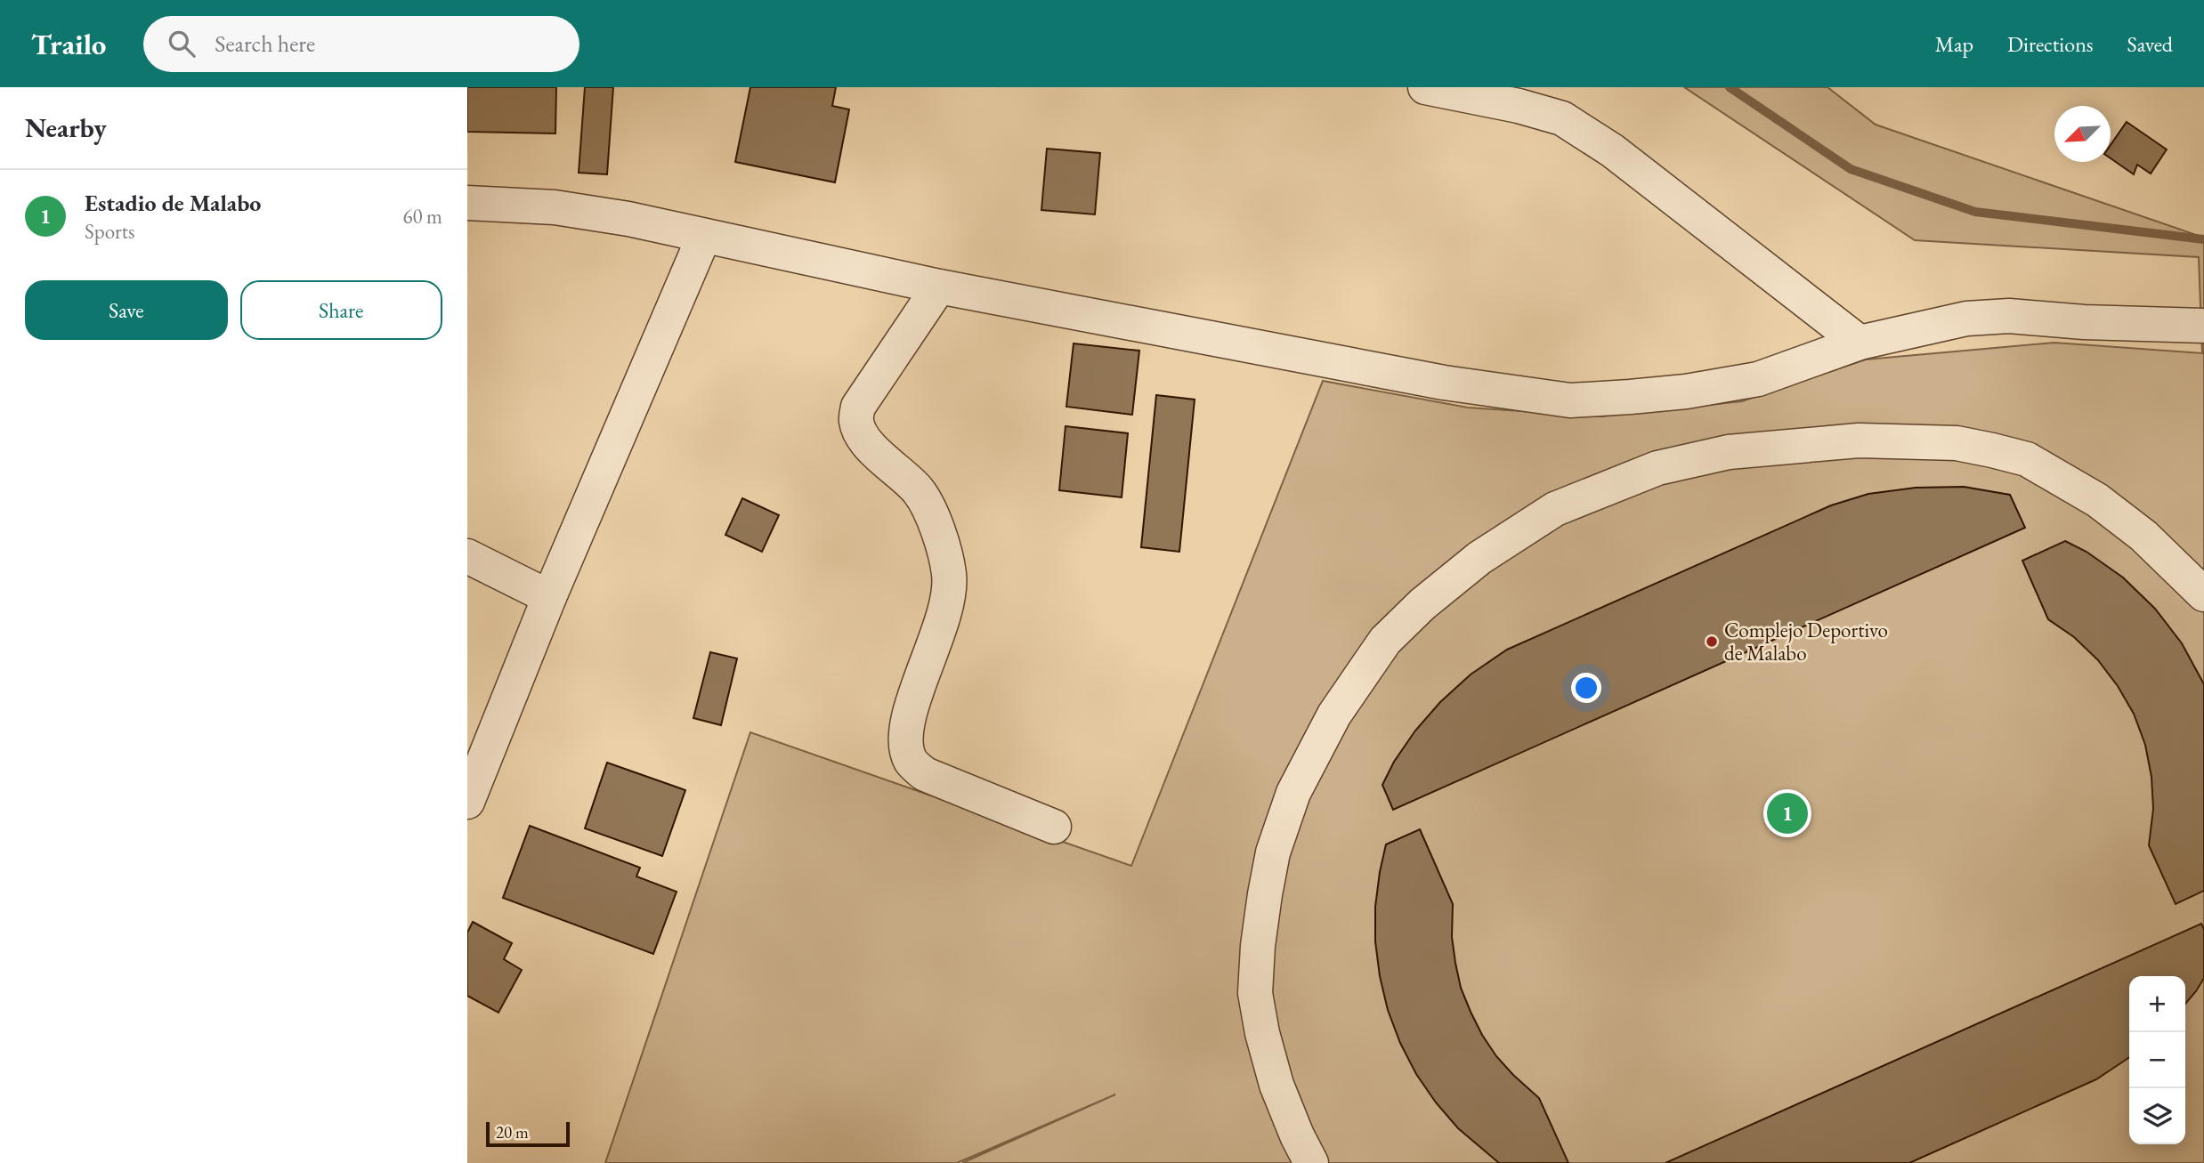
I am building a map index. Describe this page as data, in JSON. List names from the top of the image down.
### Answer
{
  "places": ["Complejo Deportivo de Malabo"],
  "scale_bar": "20 m",
  "north": "bottom left",
  "page": {
    "header": "Trailo",
    "search": "Search here",
    "nav": ["Map", "Directions", "Saved"],
    "heading": "Nearby",
    "list": [
      {
        "mark": "1",
        "name": "Estadio de Malabo",
        "note": "Sports",
        "value": "60 m"
      }
    ],
    "buttons": ["Save", "Share"],
    "pins": "1",
    "map_buttons": ["+", "−"],
    "scale": "20 m"
  }
}
